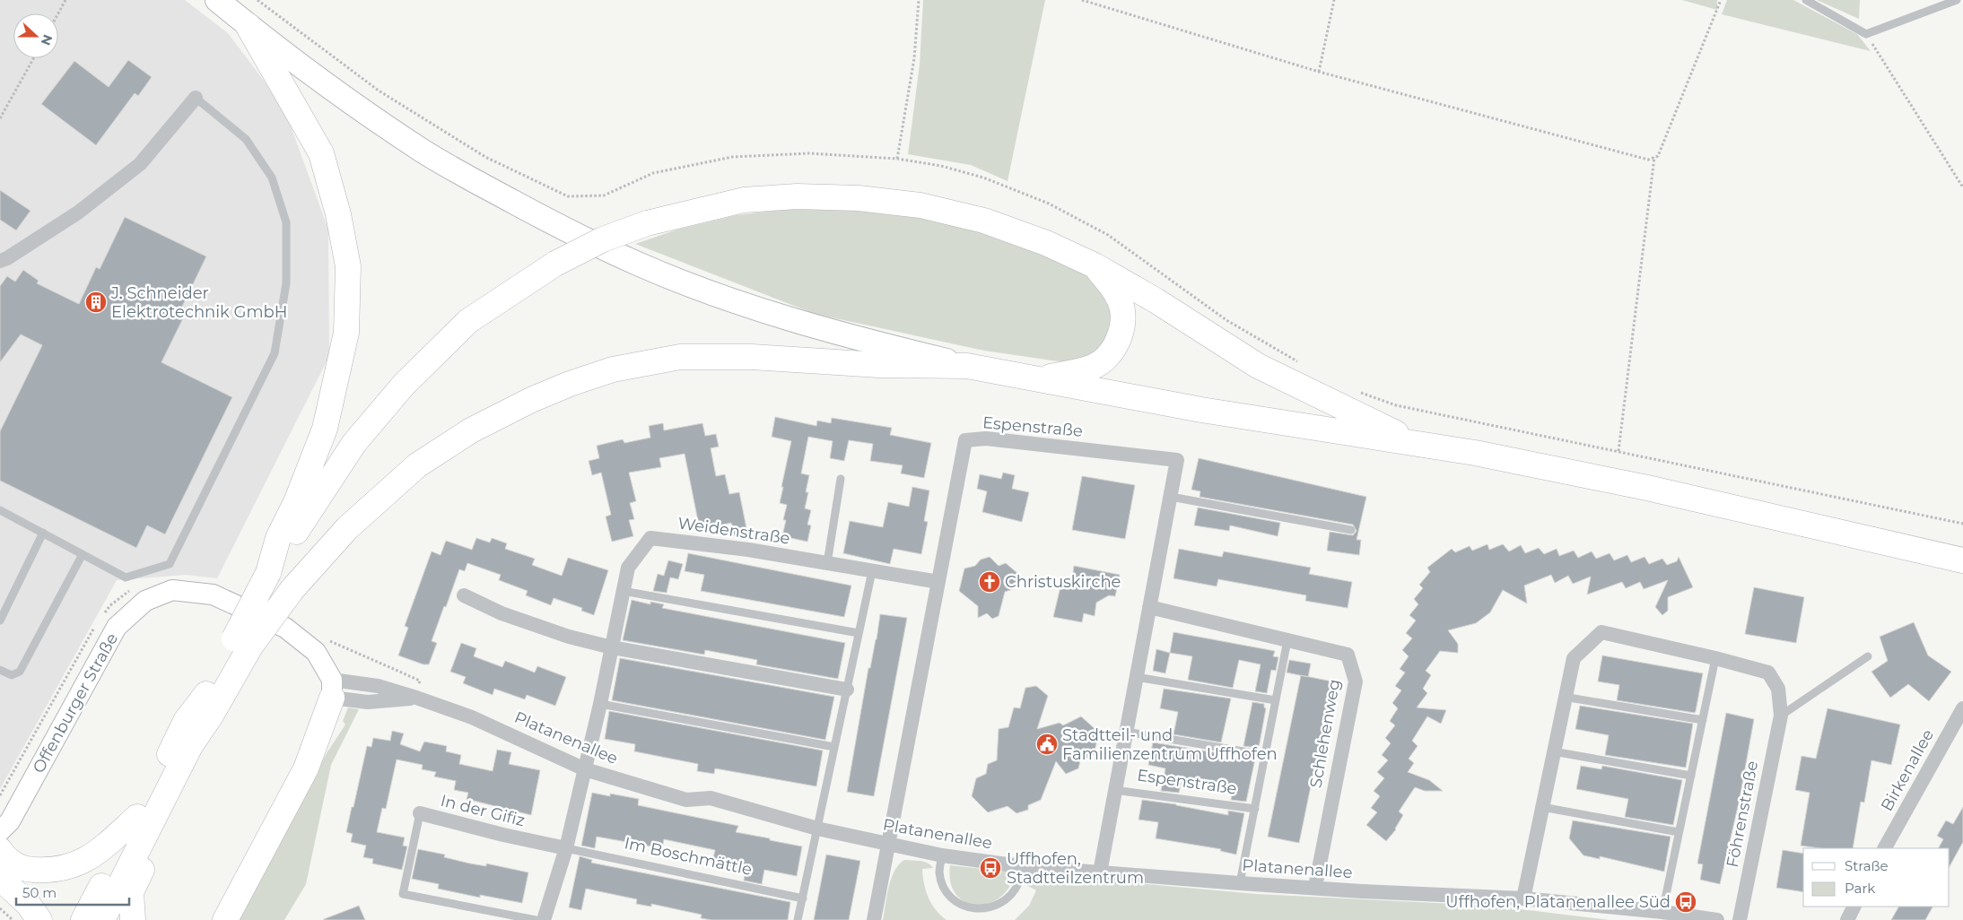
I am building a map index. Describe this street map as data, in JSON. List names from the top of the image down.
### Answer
{
  "streets": {
    "street": [
      "Espenstraße",
      "Weidenstraße",
      "Offenburger Straße",
      "Schlehenweg",
      "Platanenallee",
      "Birkenallee",
      "In der Gifiz",
      "Föhrenstraße"
    ],
    "lane": ["Im Boschmättle"]
  },
  "crossings": [
    ["Espenstraße", "Weidenstraße"],
    ["Espenstraße", "Schlehenweg"],
    ["Espenstraße", "Platanenallee"],
    ["Weidenstraße", "Platanenallee"],
    ["Offenburger Straße", "Platanenallee"],
    ["Schlehenweg", "Platanenallee"],
    ["Platanenallee", "Föhrenstraße"],
    ["In der Gifiz", "Im Boschmättle"]
  ],
  "places": {
    "building": ["J. Schneider Elektrotechnik GmbH"],
    "church": ["Christuskirche"],
    "public building": ["Stadtteil- und Familienzentrum Uffhofen"],
    "bus stop": ["Uffhofen, Stadtteilzentrum", "Uffhofen, Platanenallee Süd"]
  },
  "legend": ["Straße", "Park"],
  "scale_bar": "50 m",
  "north": "right"
}
